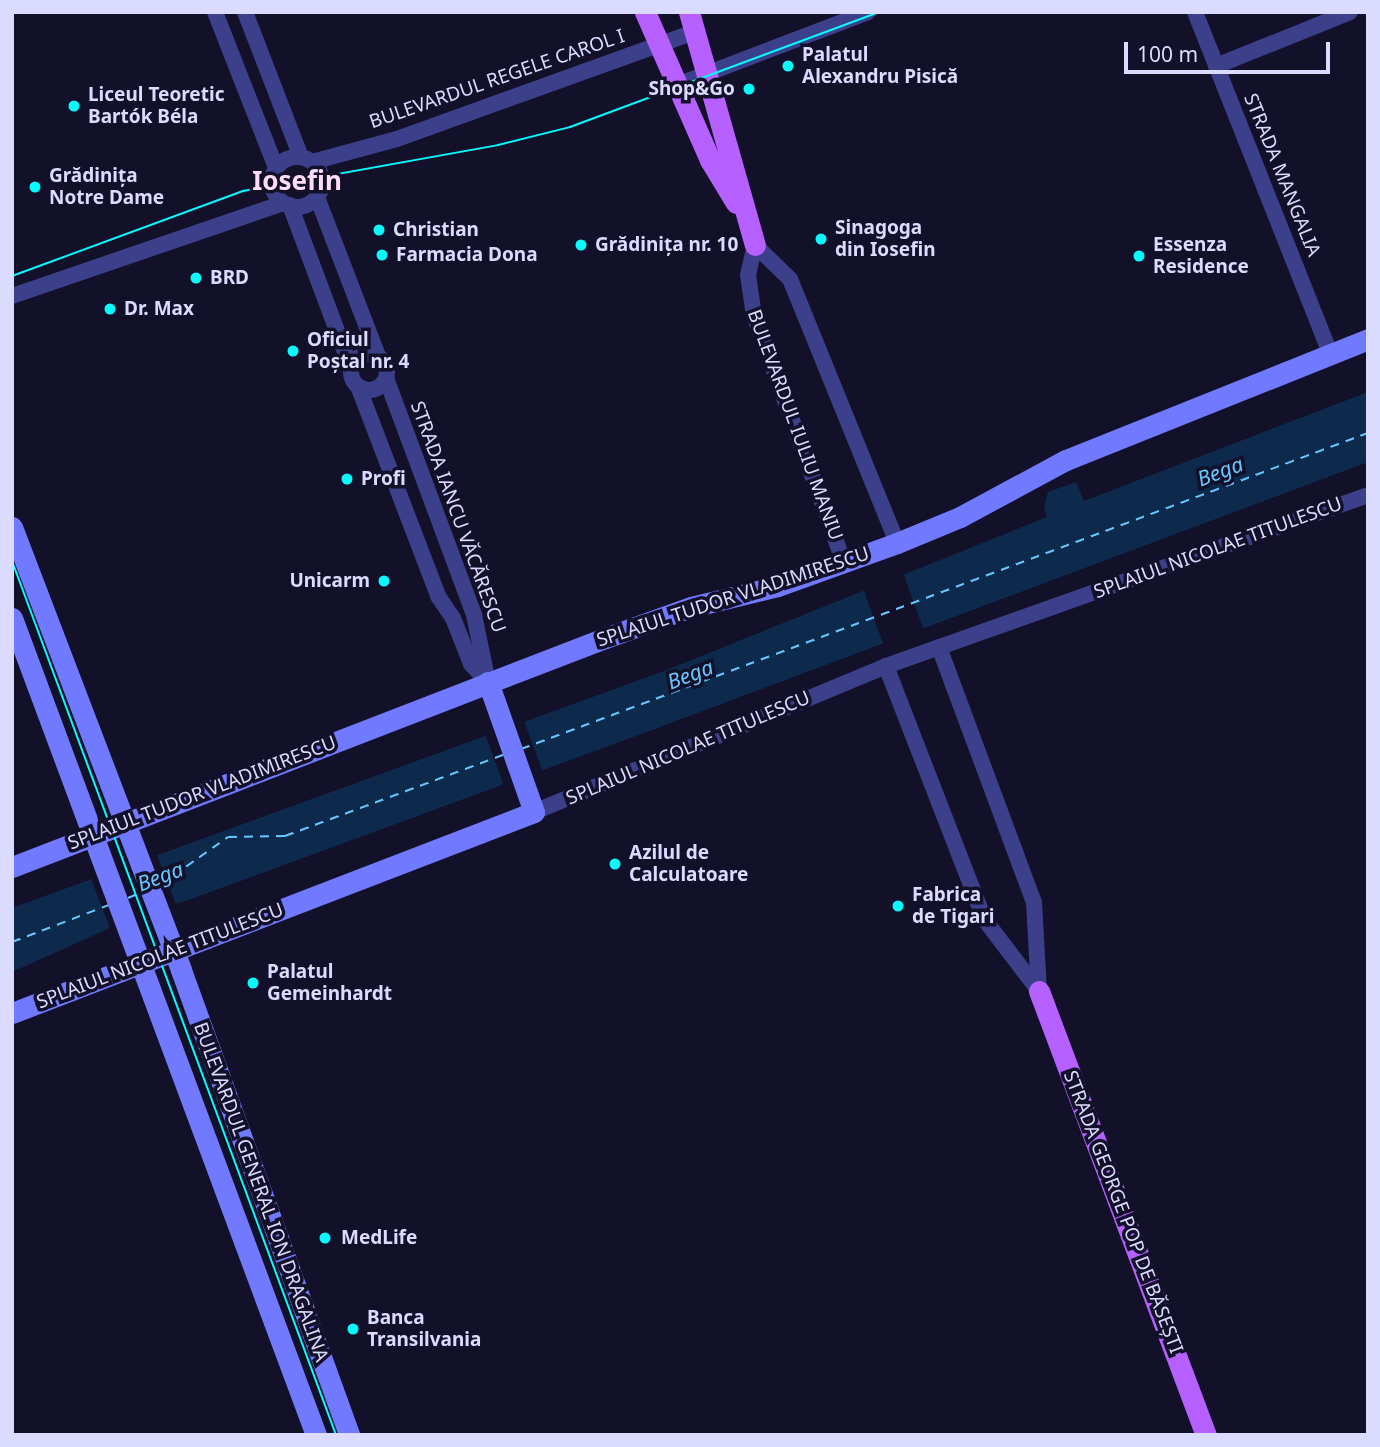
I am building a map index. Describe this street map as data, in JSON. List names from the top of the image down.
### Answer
{
  "streets": {
    "main road": ["STRADA GEORGE POP DE BĂSEȘTI"],
    "street": [
      "BULEVARDUL REGELE CAROL I",
      "STRADA MANGALIA",
      "BULEVARDUL IULIU MANIU",
      "STRADA IANCU VĂCĂRESCU",
      "SPLAIUL NICOLAE TITULESCU",
      "SPLAIUL TUDOR VLADIMIRESCU",
      "BULEVARDUL GENERAL ION DRAGALINA"
    ]
  },
  "crossings": [
    ["STRADA MANGALIA", "SPLAIUL TUDOR VLADIMIRESCU"],
    ["BULEVARDUL IULIU MANIU", "SPLAIUL TUDOR VLADIMIRESCU"],
    ["STRADA IANCU VĂCĂRESCU", "SPLAIUL TUDOR VLADIMIRESCU"],
    ["SPLAIUL NICOLAE TITULESCU", "BULEVARDUL GENERAL ION DRAGALINA"],
    ["SPLAIUL NICOLAE TITULESCU", "STRADA GEORGE POP DE BĂSEȘTI"],
    ["SPLAIUL TUDOR VLADIMIRESCU", "BULEVARDUL GENERAL ION DRAGALINA"]
  ],
  "districts": ["Iosefin"],
  "water": ["Bega"],
  "places": [
    "Palatul Alexandru Pisică",
    "Shop&Go",
    "Liceul Teoretic Bartók Béla",
    "Grădinița Notre Dame",
    "Christian",
    "Sinagoga din Iosefin",
    "Grădinița nr. 10",
    "Farmacia Dona",
    "Essenza Residence",
    "BRD",
    "Dr. Max",
    "Oficiul Poștal nr. 4",
    "Profi",
    "Unicarm",
    "Azilul de Calculatoare",
    "Fabrica de Tigari",
    "Palatul Gemeinhardt",
    "MedLife",
    "Banca Transilvania"
  ],
  "scale_bar": "100 m"
}
